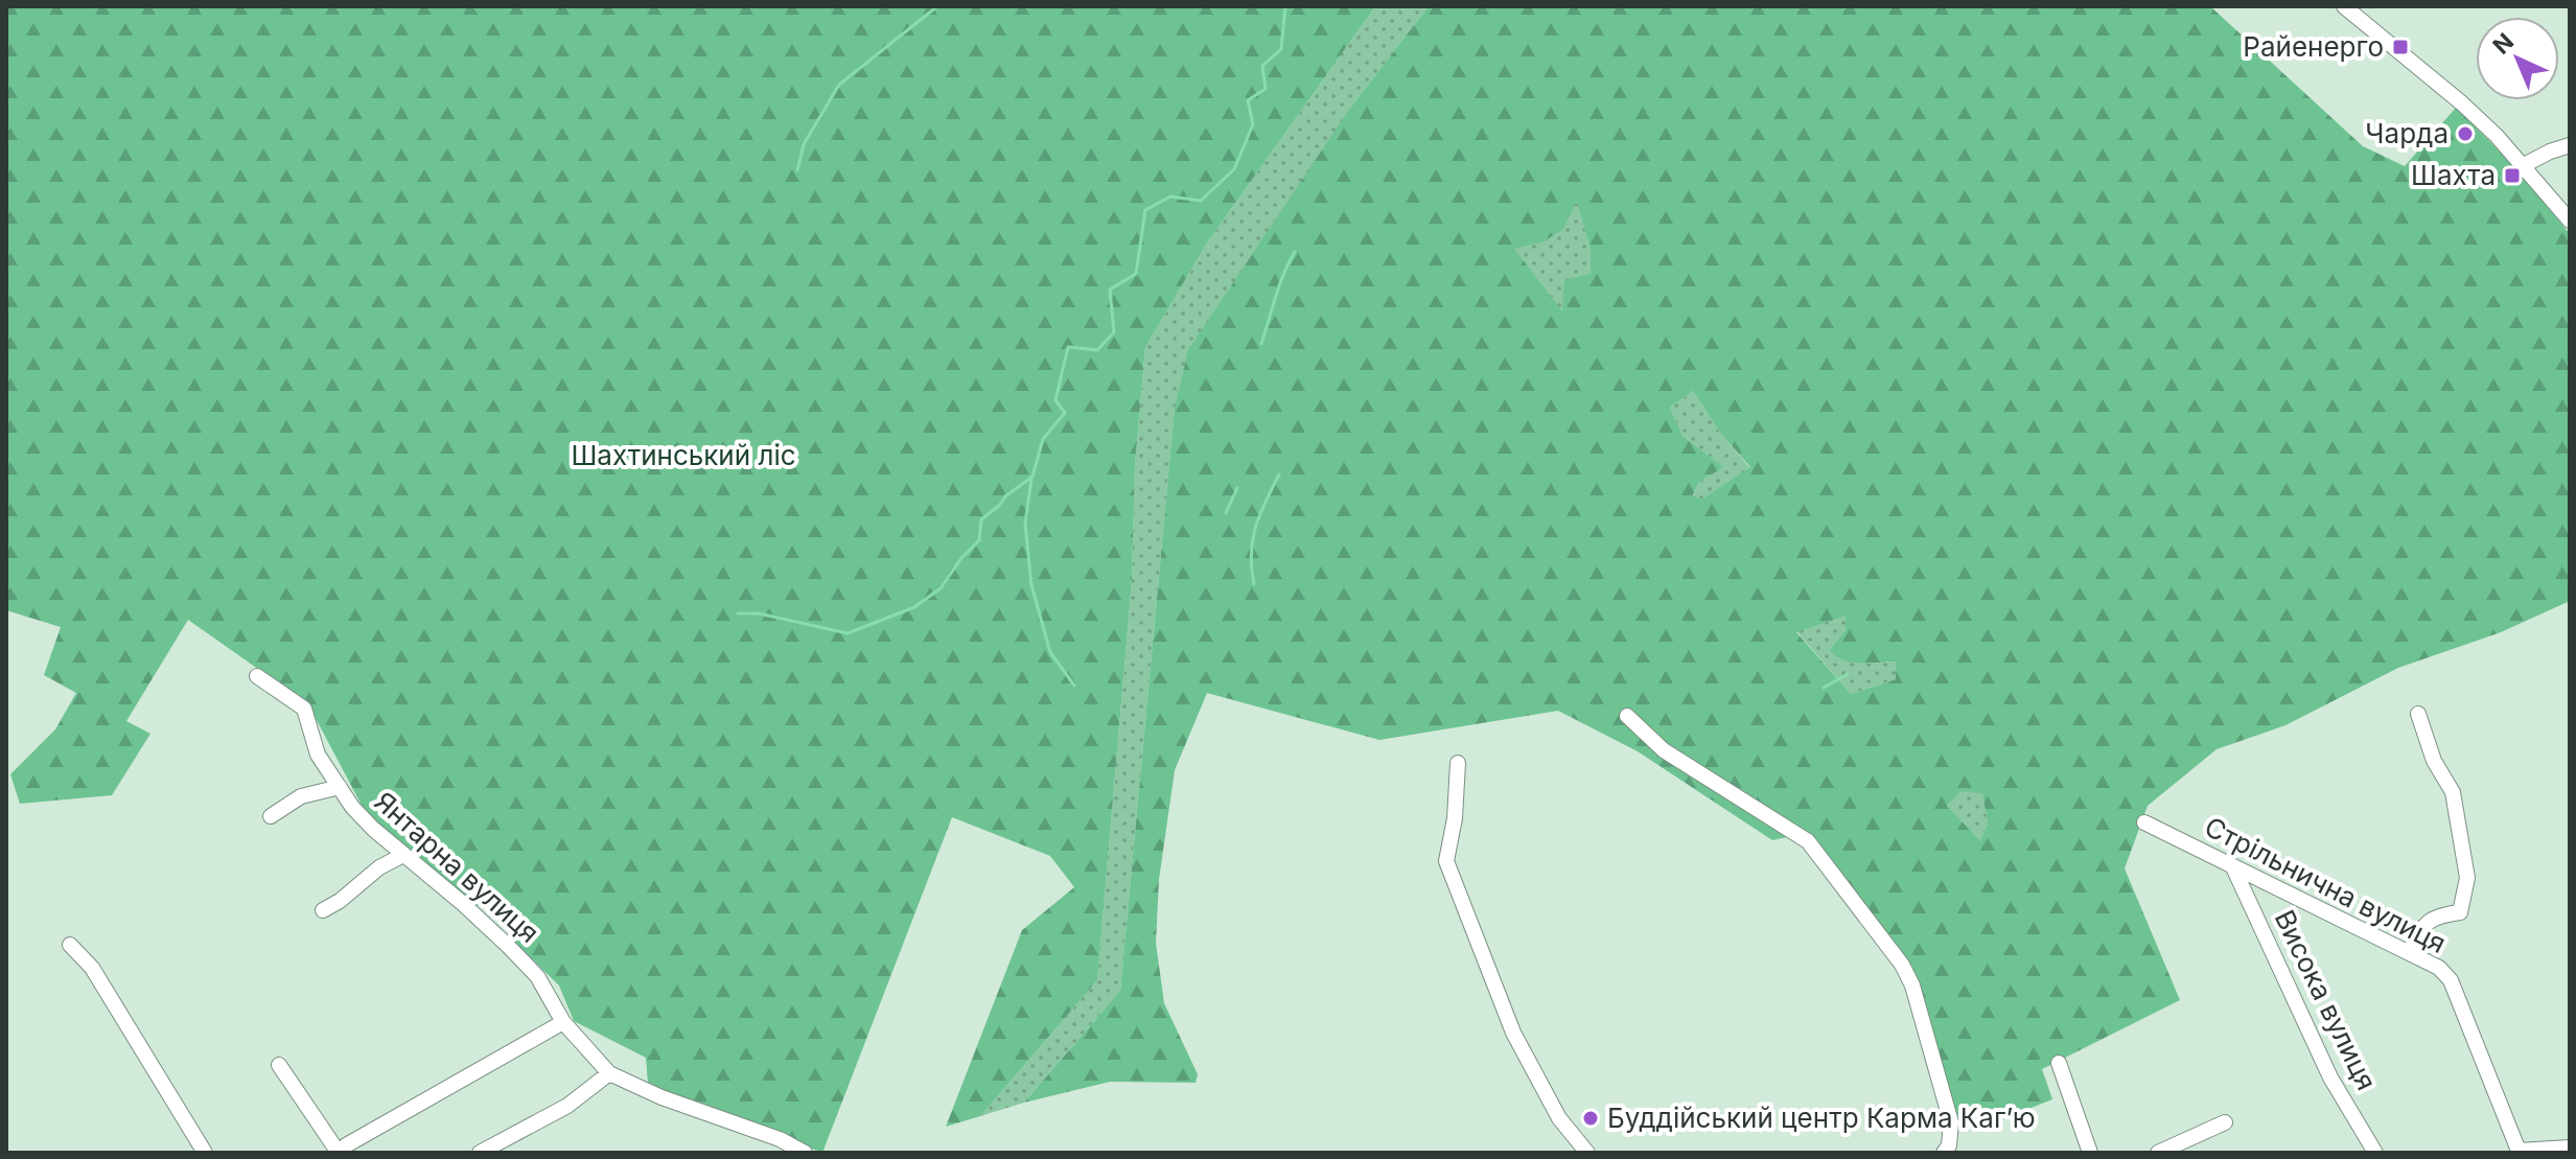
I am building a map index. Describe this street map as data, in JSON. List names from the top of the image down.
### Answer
{
  "streets": {
    "street": ["Янтарна вулиця", "Стрільнична вулиця", "Висока вулиця"]
  },
  "crossings": [
    ["Стрільнична вулиця", "Висока вулиця"]
  ],
  "parks": ["Шахтинський ліс"],
  "places": {
    "transit": ["Райенерго", "Шахта"],
    "other": ["Чарда", "Буддійський центр Карма Кагʼю"]
  },
  "north": "top left"
}
